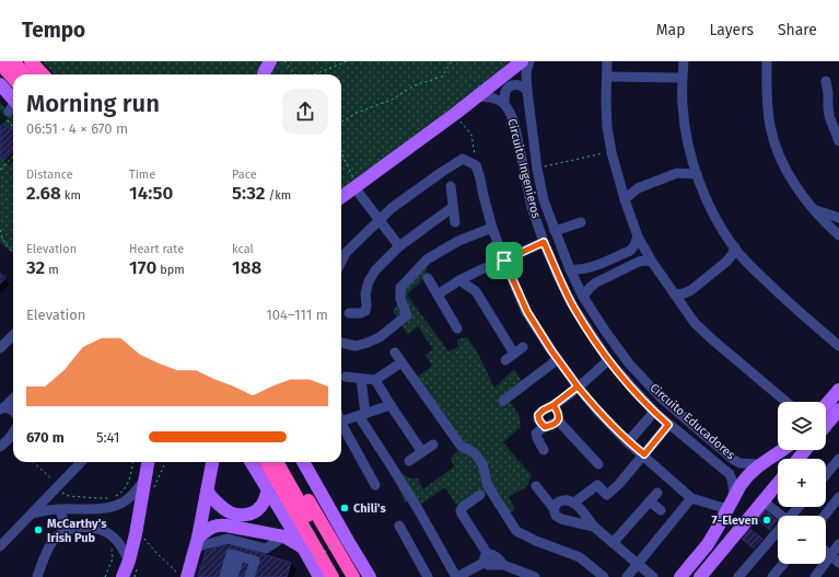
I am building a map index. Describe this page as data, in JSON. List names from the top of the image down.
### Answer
{
  "streets": {
    "street": ["Circuito Ingenieros", "Circuito Educadores"]
  },
  "places": ["Chili's", "7-Eleven", "McCarthy's Irish Pub"],
  "page": {
    "header": "Tempo",
    "nav": ["Map", "Layers", "Share"],
    "heading": ["Morning run", "06:51 · 4 × 670 m"],
    "stats": [
      ["Distance", "2.68 km"],
      ["Time", "14:50"],
      ["Pace", "5:32 /km"],
      ["Elevation", "32 m"],
      ["Heart rate", "170 bpm"],
      ["kcal", "188"]
    ],
    "chart": ["Elevation", "104–111 m"],
    "map_buttons": ["+", "−"],
    "list": [
      {
        "name": "670 m",
        "note": "5:41"
      }
    ]
  }
}
